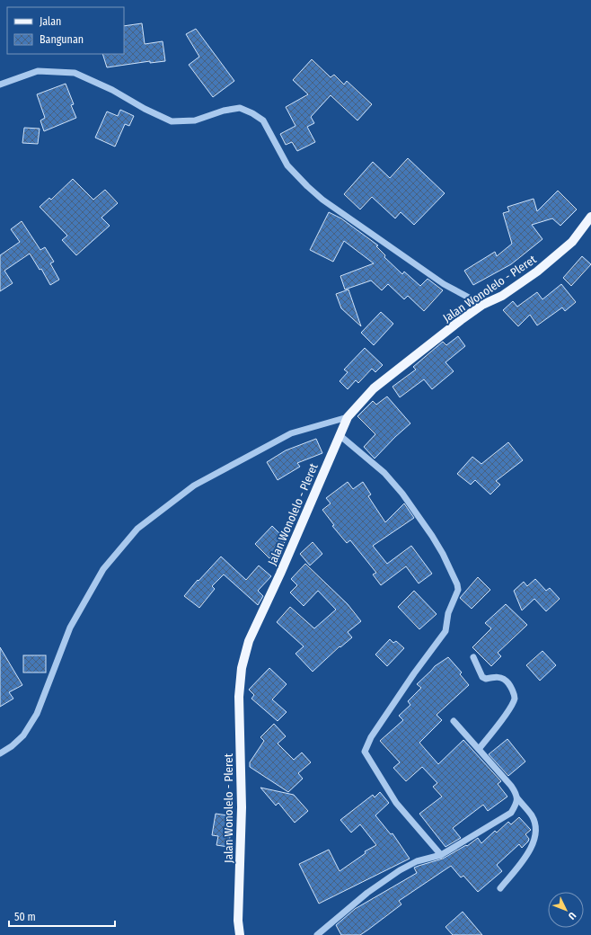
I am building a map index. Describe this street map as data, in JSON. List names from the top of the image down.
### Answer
{
  "streets": {
    "main road": ["Jalan Wonolelo - Pleret"]
  },
  "legend": ["Jalan", "Bangunan"],
  "scale_bar": "50 m",
  "north": "bottom right"
}
